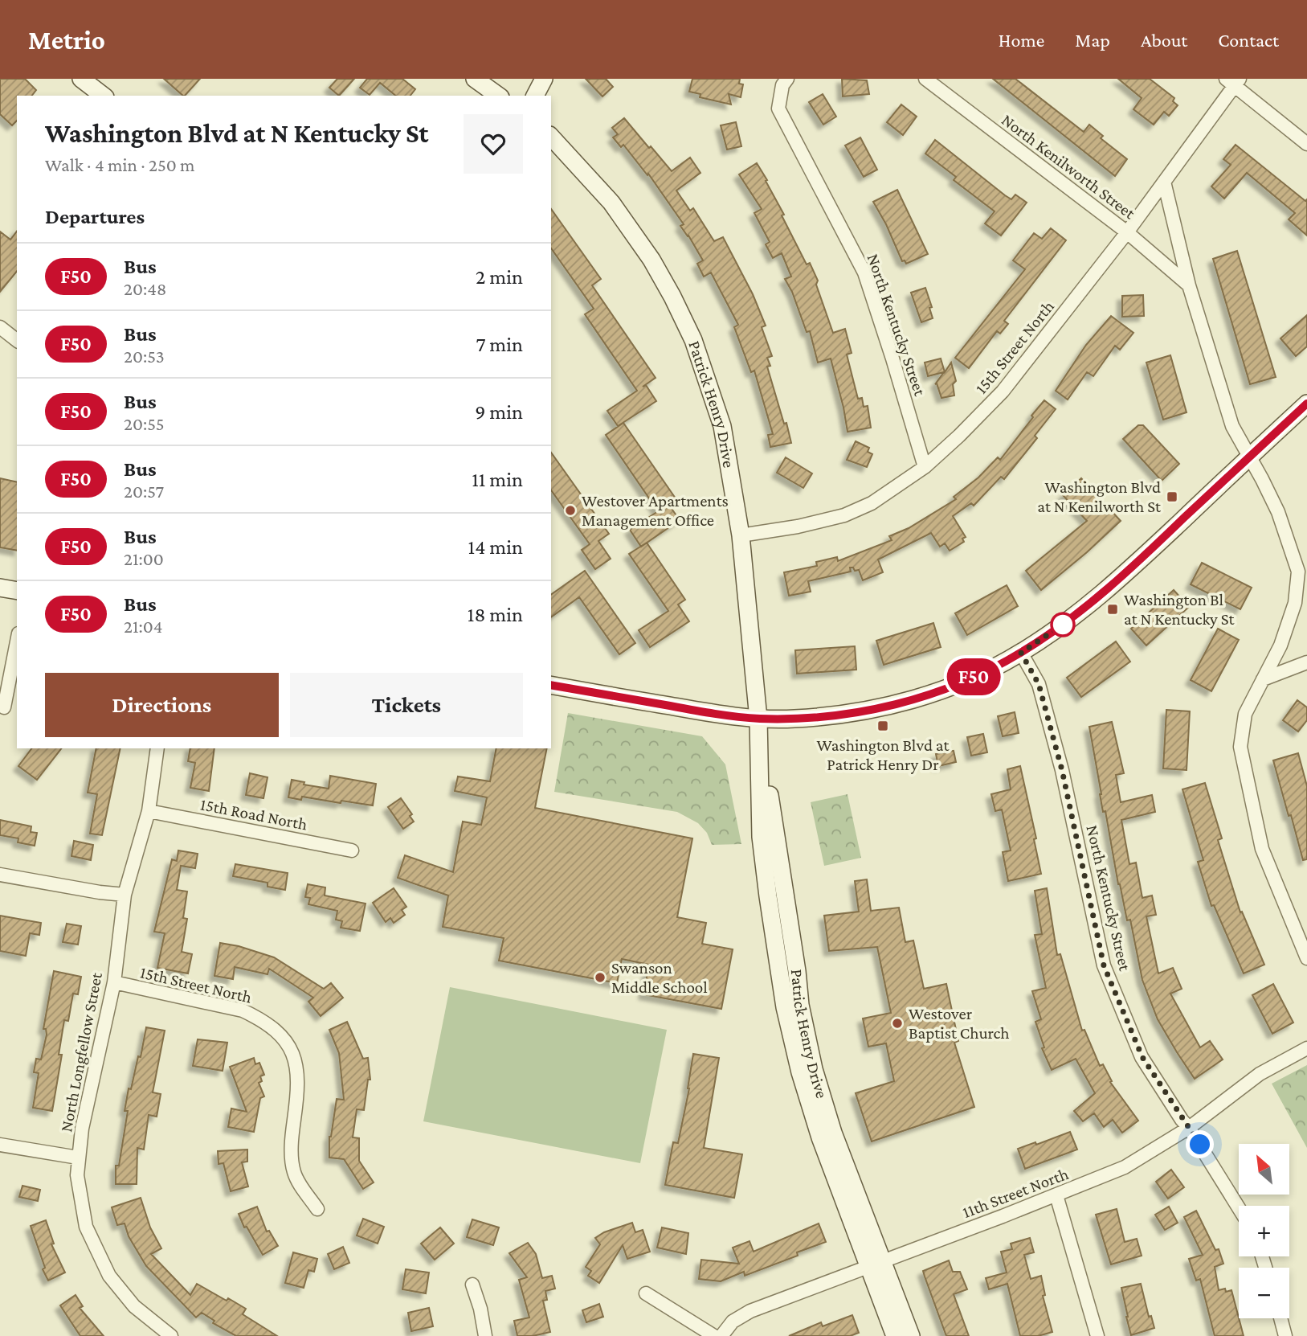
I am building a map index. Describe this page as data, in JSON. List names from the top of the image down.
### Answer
{
  "streets": {
    "street": [
      "North Kenilworth Street",
      "North Kentucky Street",
      "15th Street North",
      "Patrick Henry Drive",
      "15th Road North",
      "North Longfellow Street",
      "11th Street North"
    ]
  },
  "crossings": [
    ["North Kenilworth Street", "15th Street North"],
    ["North Kentucky Street", "15th Street North"],
    ["North Kentucky Street", "11th Street North"],
    ["15th Street North", "Patrick Henry Drive"],
    ["15th Street North", "North Longfellow Street"],
    ["Patrick Henry Drive", "11th Street North"],
    ["15th Road North", "North Longfellow Street"]
  ],
  "places": {
    "transit": ["Washington Blvd at N Kenilworth St", "Washington Bl at N Kentucky St", "Washington Blvd at Patrick Henry Dr"],
    "other": ["Westover Apartments Management Office", "Swanson Middle School", "Westover Baptist Church"]
  },
  "lines": ["bus line F50"],
  "north": "top left",
  "page": {
    "header": "Metrio",
    "nav": [
      "Home",
      "Map",
      "About",
      "Contact"
    ],
    "on_map": "F50",
    "heading": [
      ["Washington Blvd at N Kentucky St", "Walk · 4 min · 250 m"],
      "Departures"
    ],
    "list": [
      {
        "mark": "F50",
        "name": "Bus",
        "note": "20:48",
        "value": "2 min"
      },
      {
        "mark": "F50",
        "name": "Bus",
        "note": "20:53",
        "value": "7 min"
      },
      {
        "mark": "F50",
        "name": "Bus",
        "note": "20:55",
        "value": "9 min"
      },
      {
        "mark": "F50",
        "name": "Bus",
        "note": "20:57",
        "value": "11 min"
      },
      {
        "mark": "F50",
        "name": "Bus",
        "note": "21:00",
        "value": "14 min"
      },
      {
        "mark": "F50",
        "name": "Bus",
        "note": "21:04",
        "value": "18 min"
      }
    ],
    "buttons": ["Directions", "Tickets"],
    "map_buttons": ["+", "−"]
  }
}
